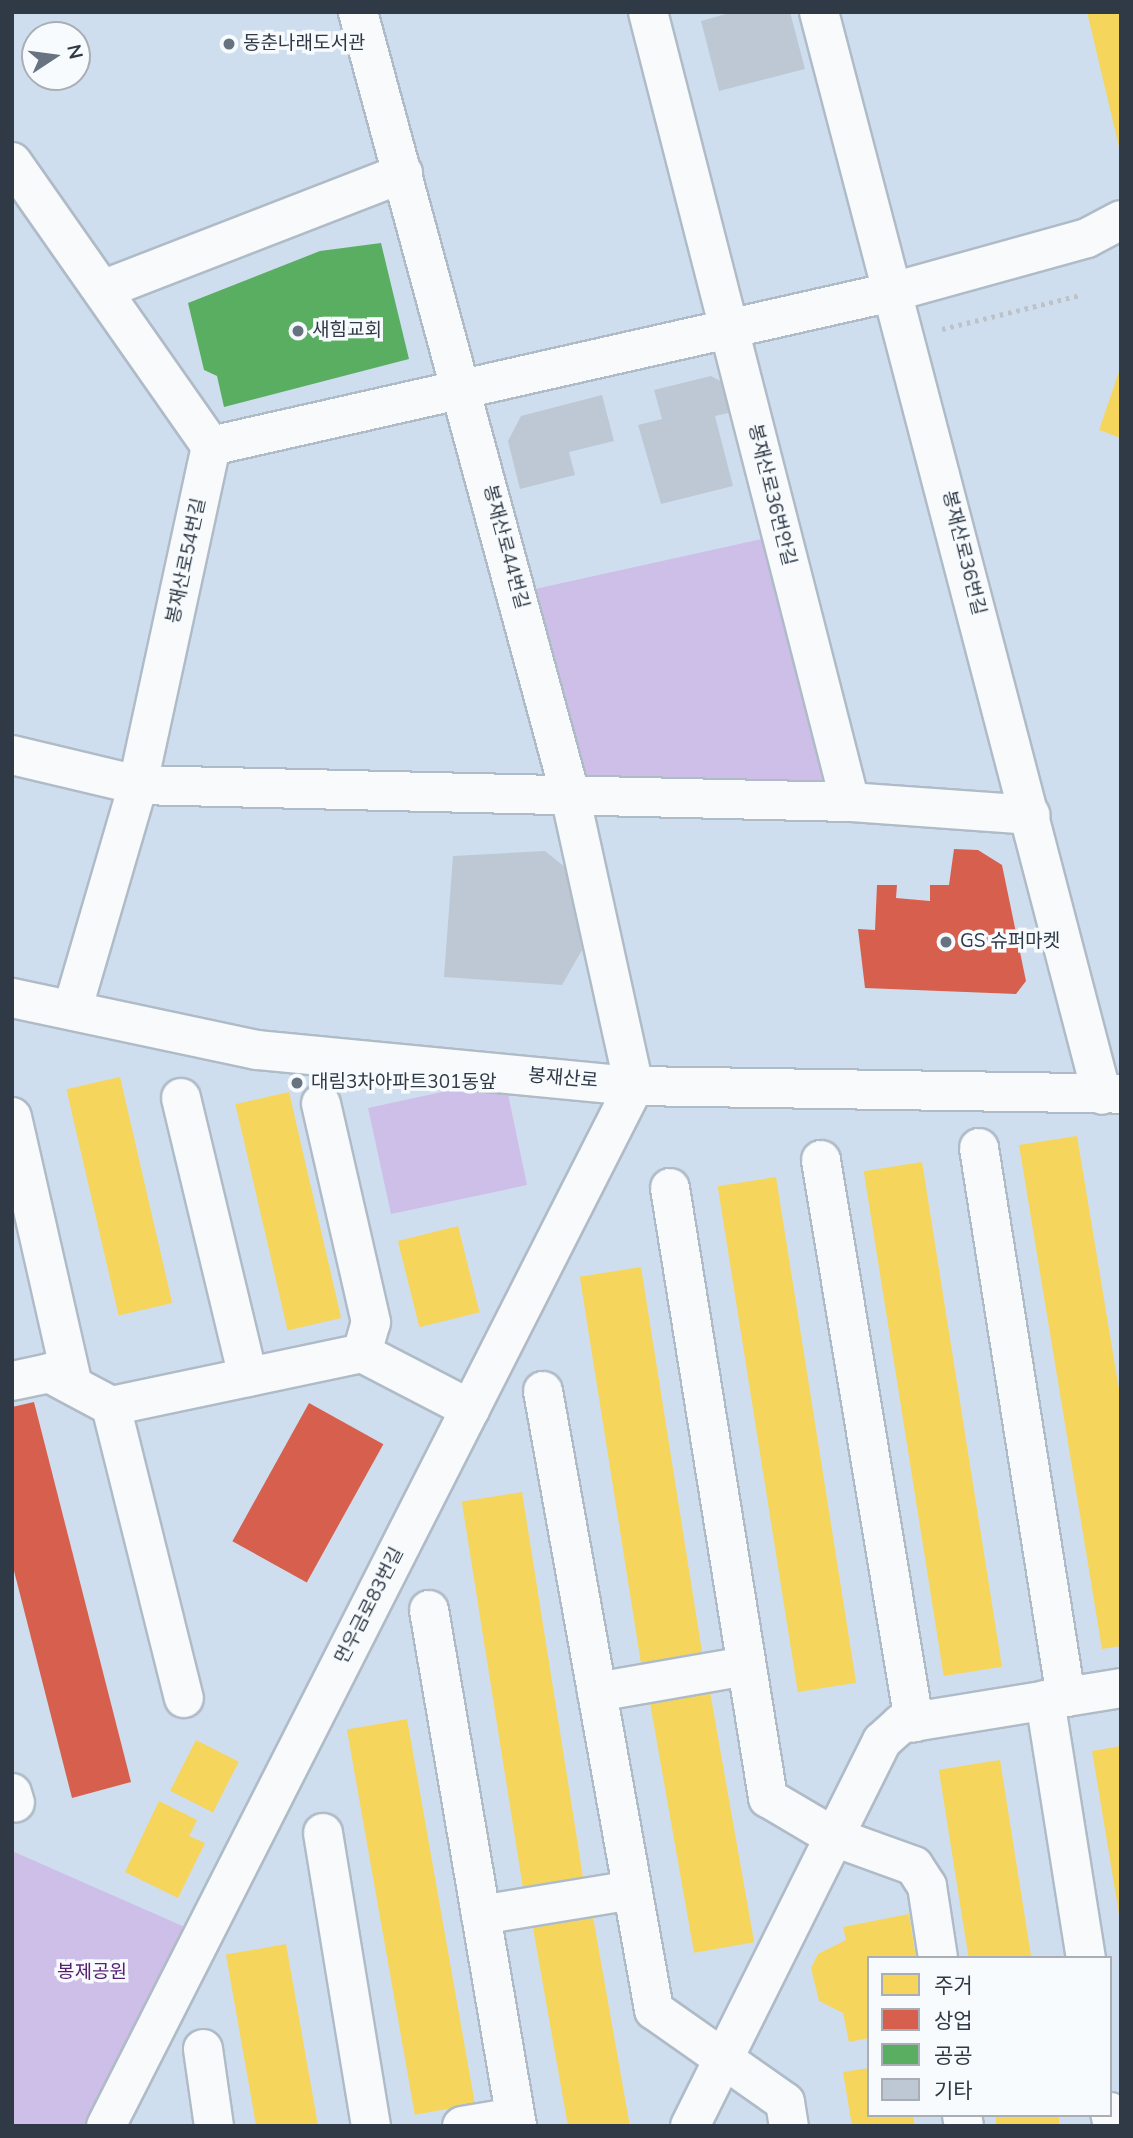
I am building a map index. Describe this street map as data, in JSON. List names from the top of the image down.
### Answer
{
  "streets": {
    "street": [
      "봉재산로36번안길",
      "봉재산로44번길",
      "봉재산로36번길",
      "봉재산로54번길",
      "봉재산로",
      "먼우금로83번길"
    ]
  },
  "crossings": [
    ["봉재산로44번길", "봉재산로"],
    ["봉재산로44번길", "먼우금로83번길"],
    ["봉재산로36번길", "봉재산로"],
    ["봉재산로54번길", "봉재산로"],
    ["봉재산로", "먼우금로83번길"]
  ],
  "parks": ["봉제공원"],
  "places": [
    "동춘나래도서관",
    "새힘교회",
    "GS 슈퍼마켓",
    "대림3차아파트301동앞"
  ],
  "legend": [
    "주거",
    "상업",
    "공공",
    "기타"
  ],
  "north": "right"
}
